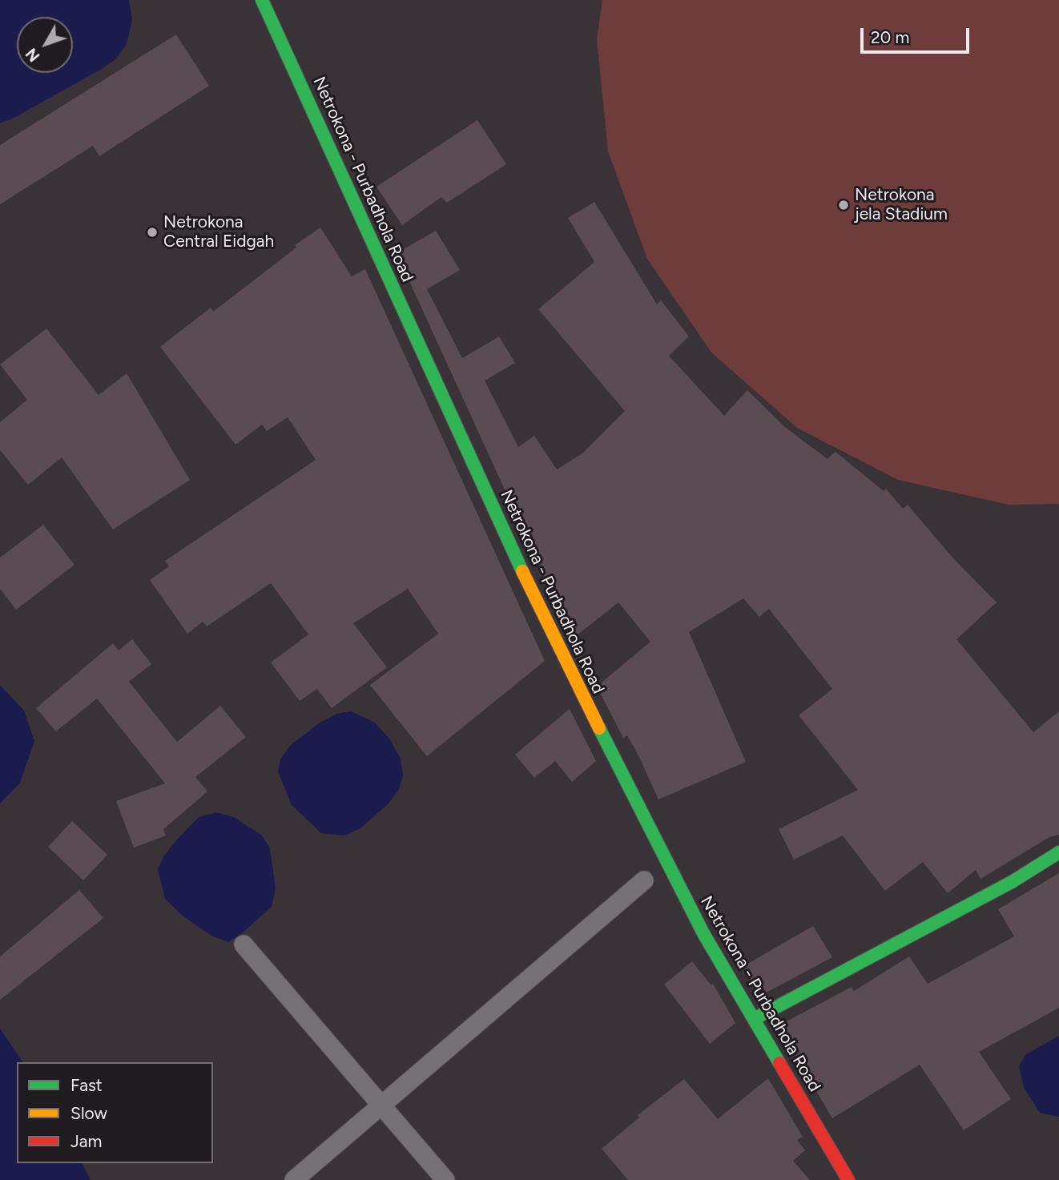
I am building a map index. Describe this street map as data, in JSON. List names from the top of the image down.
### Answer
{
  "streets": {
    "main road": ["Netrokona - Purbadhola Road"]
  },
  "places": ["Netrokona jela Stadium", "Netrokona Central Eidgah"],
  "legend": ["Fast", "Slow", "Jam"],
  "scale_bar": "20 m",
  "north": "bottom left"
}
